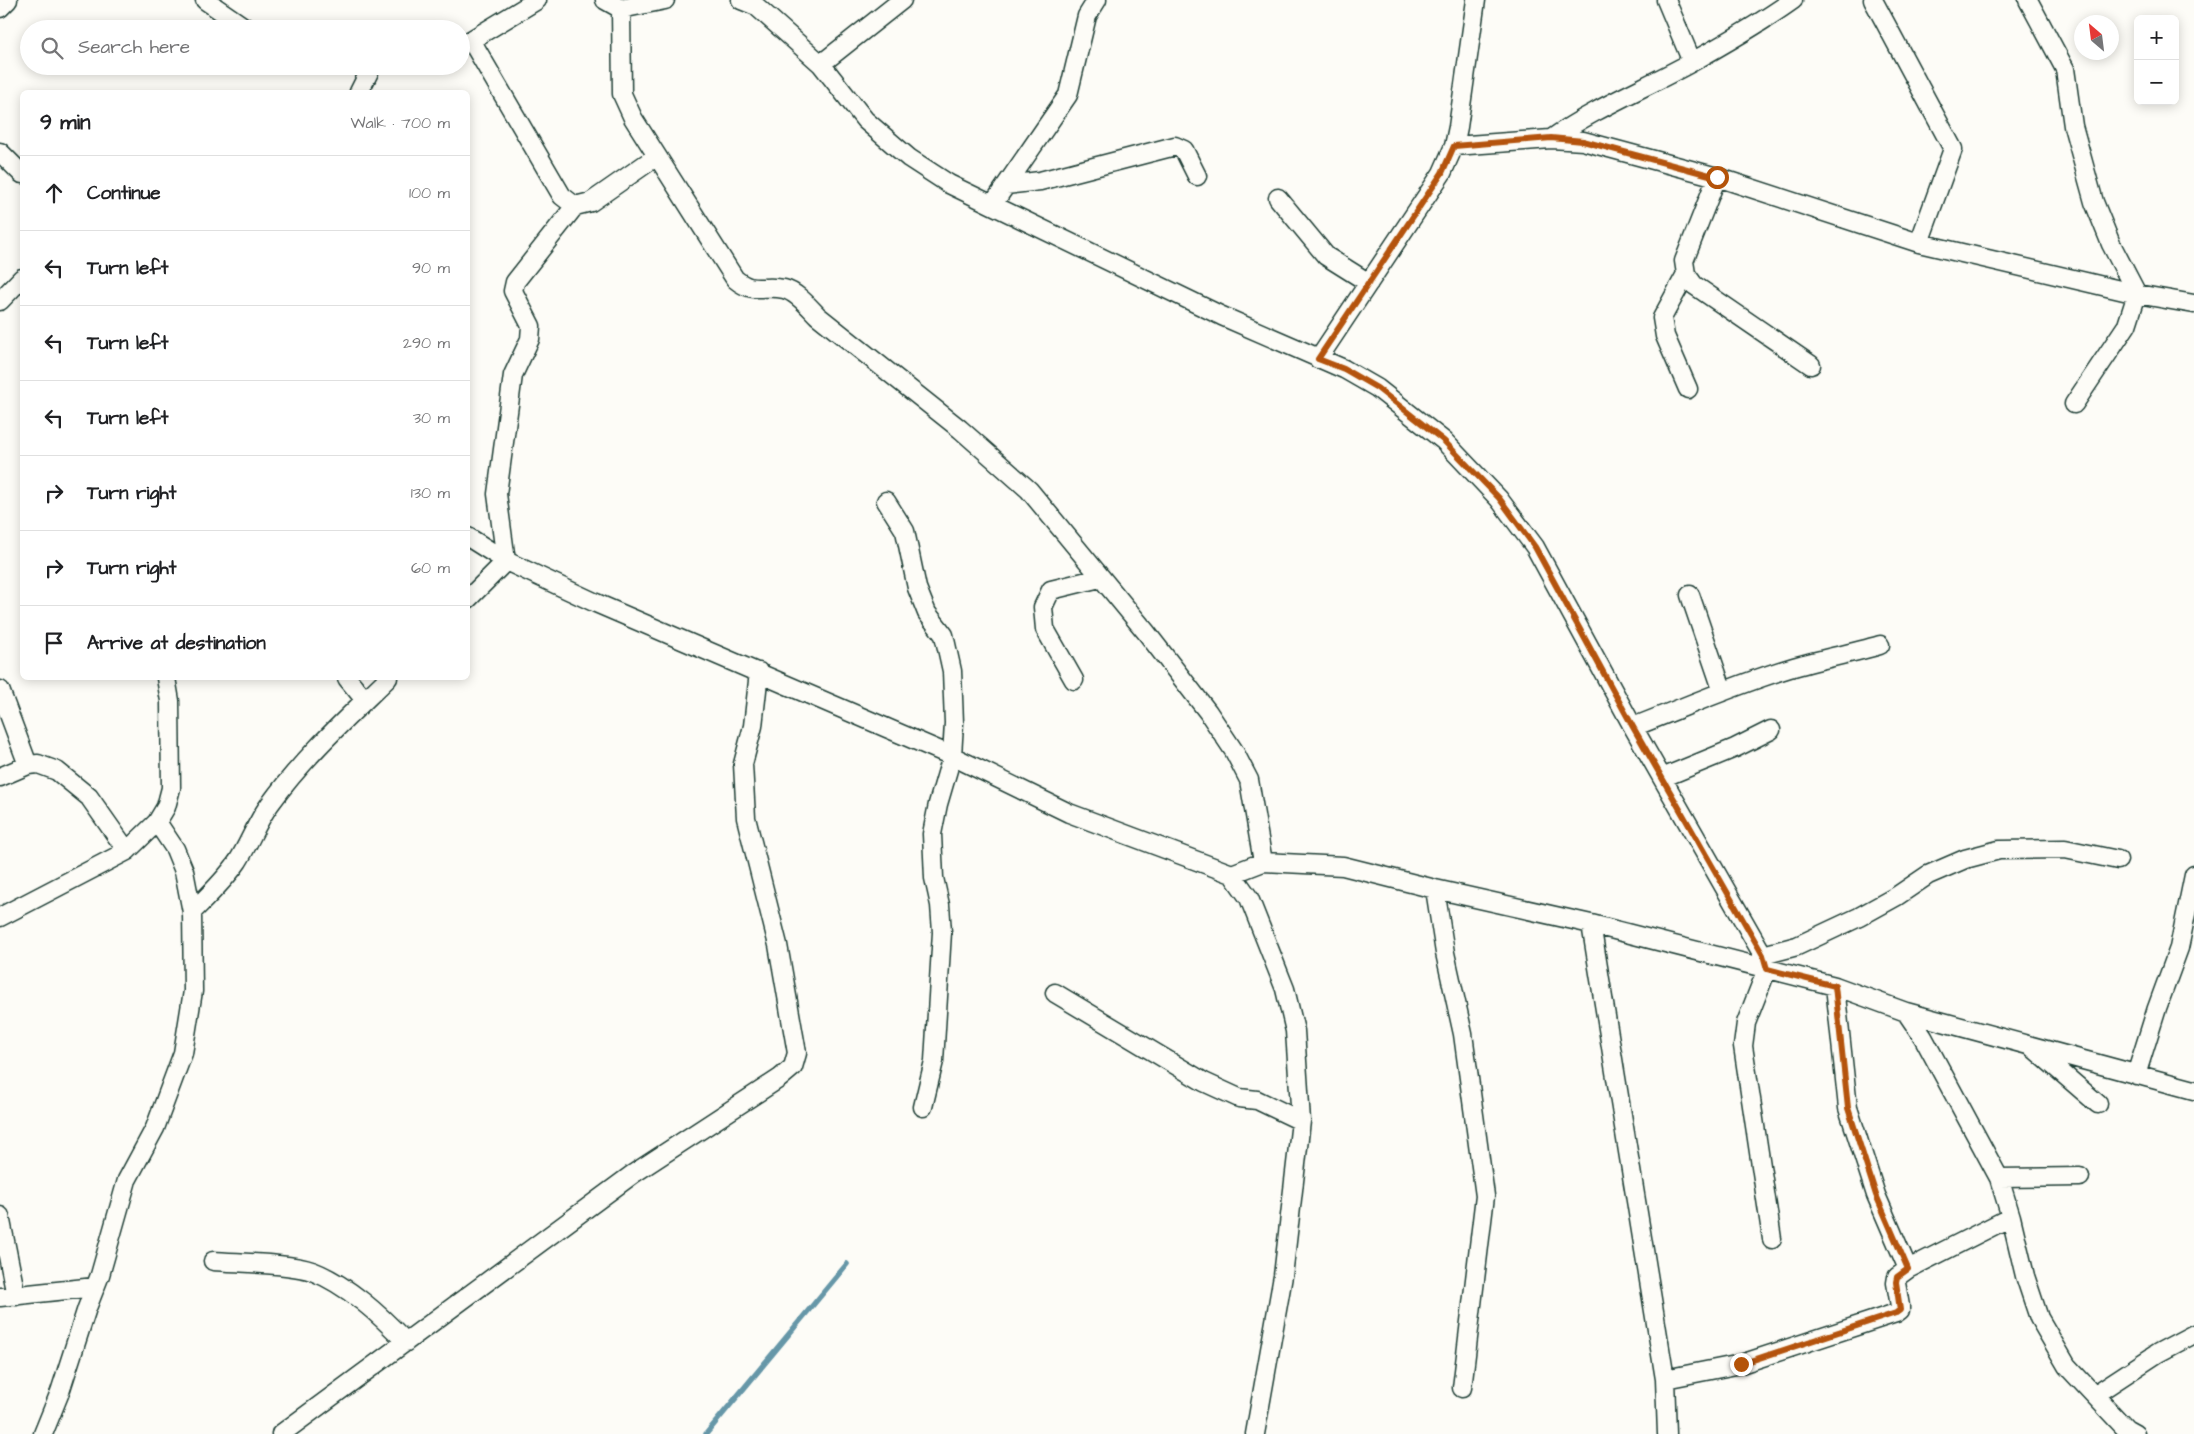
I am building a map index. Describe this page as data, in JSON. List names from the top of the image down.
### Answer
{
  "north": "top left",
  "page": {
    "map_buttons": ["+", "−"],
    "search": "Search here",
    "heading": ["9 min", "Walk · 700 m"],
    "list": [
      ["Continue", "100 m"],
      ["Turn left", "90 m"],
      ["Turn left", "290 m"],
      ["Turn left", "30 m"],
      ["Turn right", "130 m"],
      ["Turn right", "60 m"],
      "Arrive at destination"
    ]
  }
}
